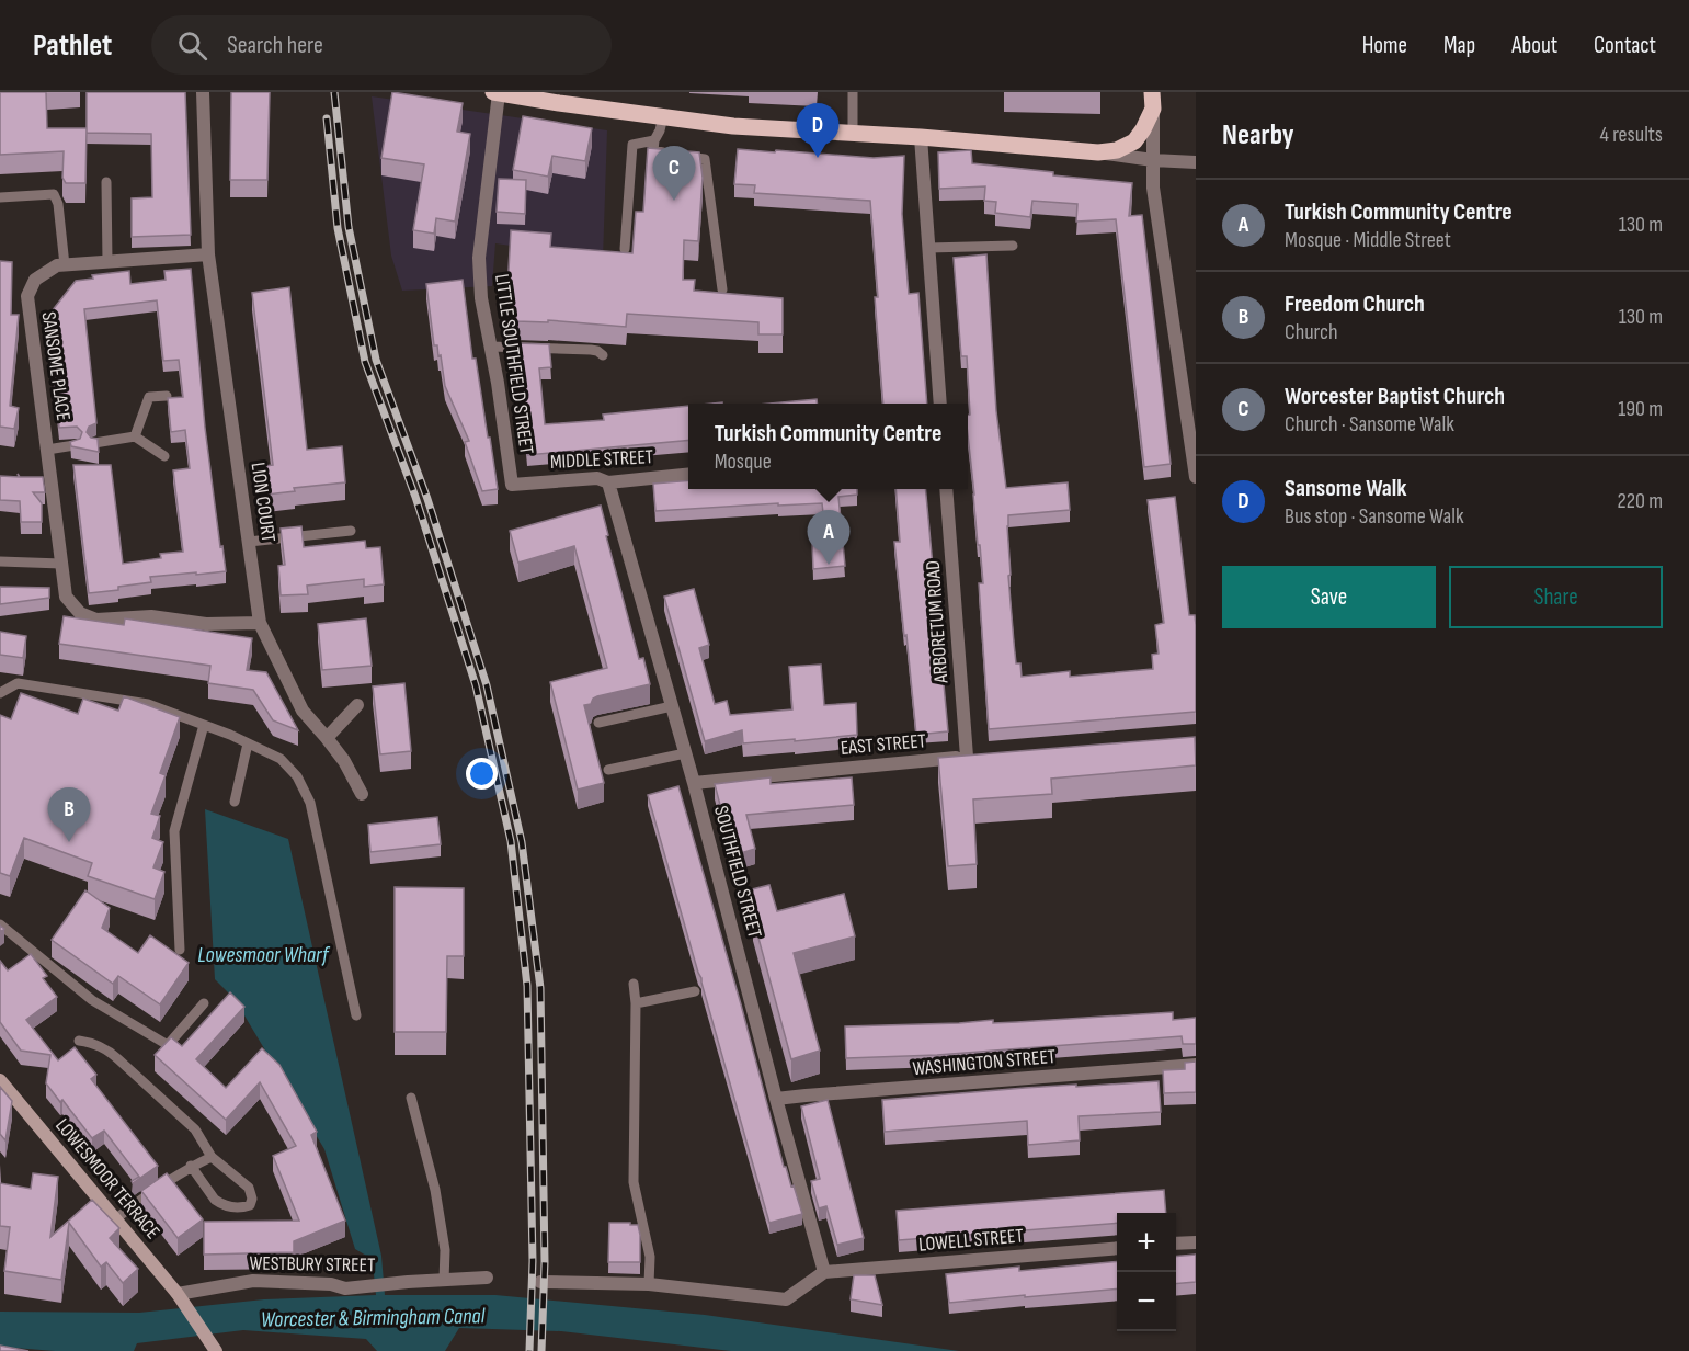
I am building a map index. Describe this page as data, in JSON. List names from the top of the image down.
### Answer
{
  "streets": {
    "main road": ["LOWESMOOR TERRACE"],
    "street": [
      "LITTLE SOUTHFIELD STREET",
      "SANSOME PLACE",
      "MIDDLE STREET",
      "LION COURT",
      "ARBORETUM ROAD",
      "EAST STREET",
      "SOUTHFIELD STREET",
      "WASHINGTON STREET",
      "LOWELL STREET",
      "WESTBURY STREET"
    ]
  },
  "crossings": [
    ["LITTLE SOUTHFIELD STREET", "MIDDLE STREET"],
    ["SANSOME PLACE", "LION COURT"],
    ["MIDDLE STREET", "SOUTHFIELD STREET"],
    ["ARBORETUM ROAD", "EAST STREET"],
    ["EAST STREET", "SOUTHFIELD STREET"],
    ["SOUTHFIELD STREET", "WASHINGTON STREET"],
    ["SOUTHFIELD STREET", "LOWELL STREET"],
    ["LOWESMOOR TERRACE", "WESTBURY STREET"]
  ],
  "water": ["Lowesmoor Wharf", "Worcester & Birmingham Canal"],
  "page": {
    "header": "Pathlet",
    "search": "Search here",
    "nav": [
      "Home",
      "Map",
      "About",
      "Contact"
    ],
    "heading": ["Nearby", "4 results"],
    "pins": [
      "D",
      "C",
      "A",
      "B"
    ],
    "list": [
      {
        "mark": "A",
        "name": "Turkish Community Centre",
        "note": "Mosque · Middle Street",
        "value": "130 m"
      },
      {
        "mark": "B",
        "name": "Freedom Church",
        "note": "Church",
        "value": "130 m"
      },
      {
        "mark": "C",
        "name": "Worcester Baptist Church",
        "note": "Church · Sansome Walk",
        "value": "190 m"
      },
      {
        "mark": "D",
        "name": "Sansome Walk",
        "note": "Bus stop · Sansome Walk",
        "value": "220 m"
      }
    ],
    "popup": ["Turkish Community Centre", "Mosque"],
    "buttons": ["Save", "Share"],
    "map_buttons": ["+", "−"]
  }
}
